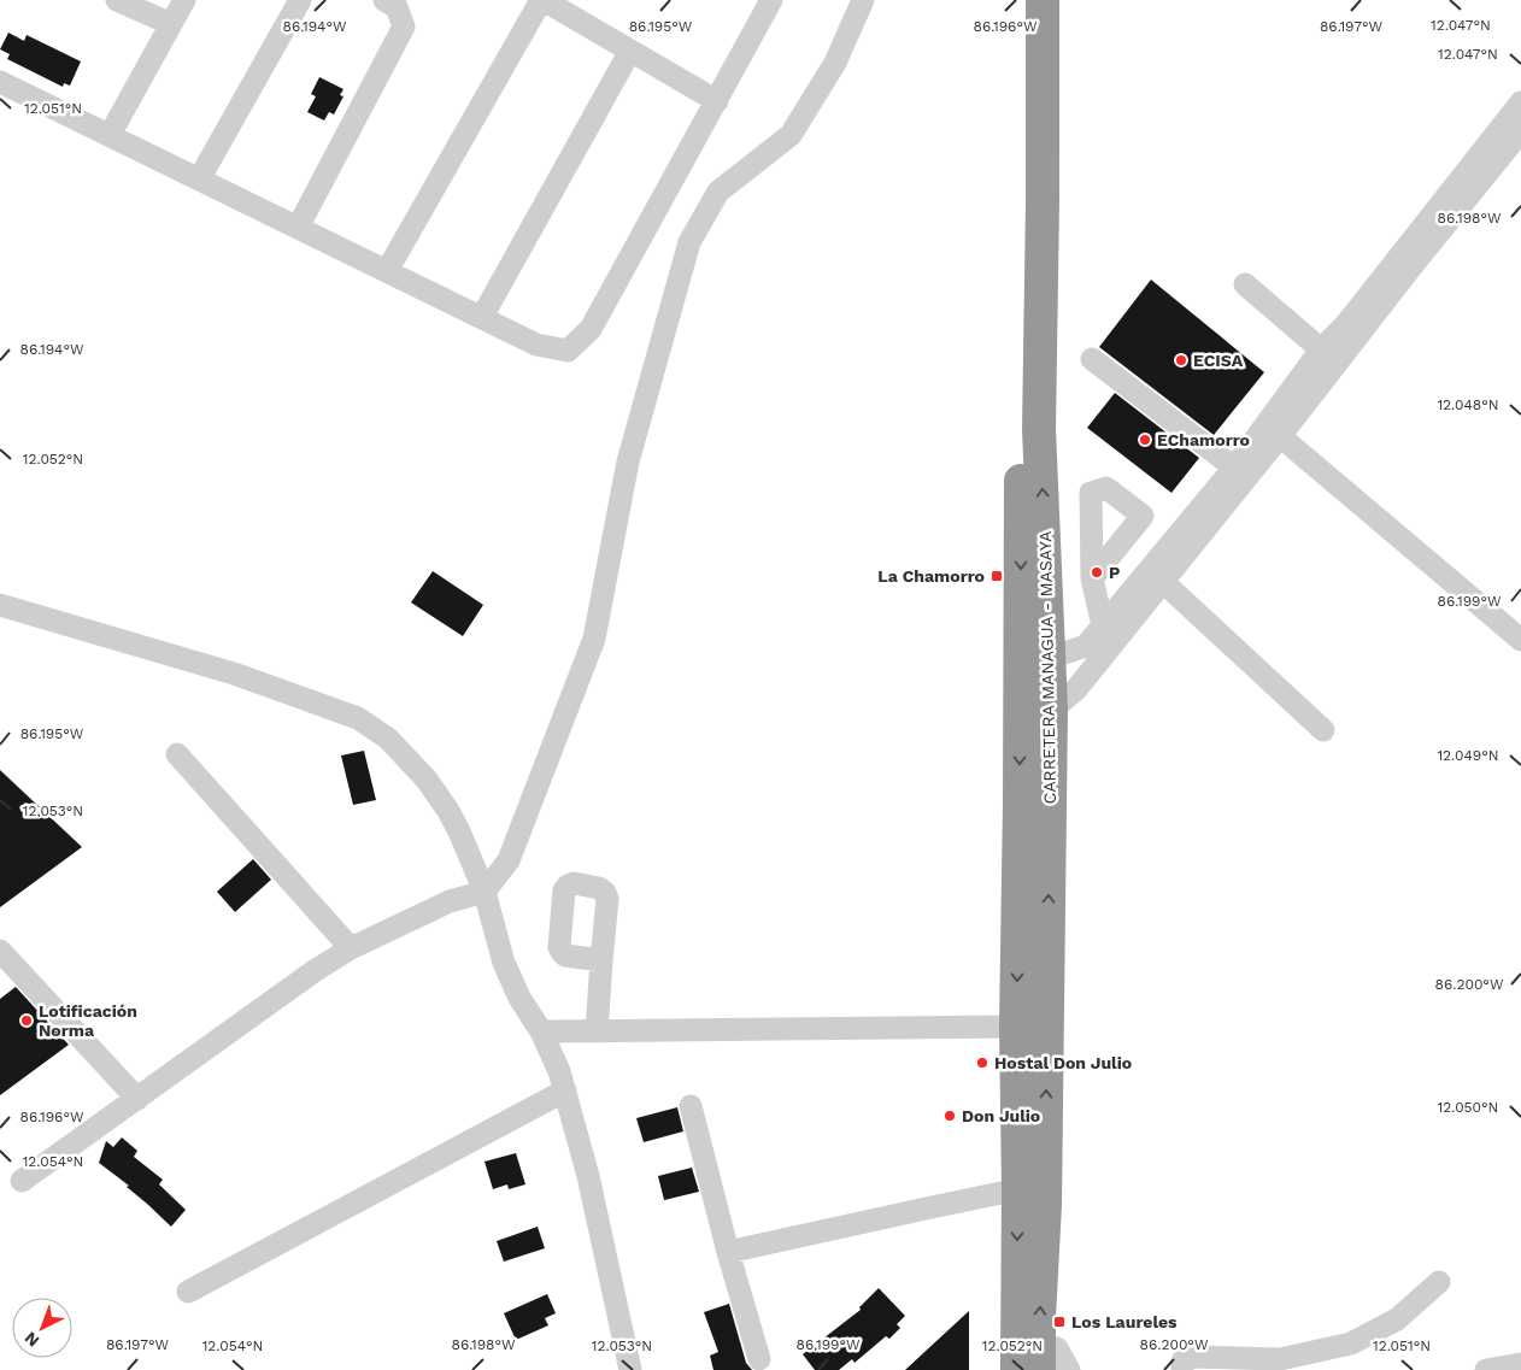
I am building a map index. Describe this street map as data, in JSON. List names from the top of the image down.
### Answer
{
  "streets": {
    "highway": ["CARRETERA MANAGUA - MASAYA"]
  },
  "places": {
    "other": [
      "ECISA",
      "EChamorro",
      "P",
      "Lotificación Norma",
      "Hostal Don Julio",
      "Don Julio"
    ],
    "transit": ["La Chamorro", "Los Laureles"]
  },
  "north": "bottom left",
  "coordinates": [
    "12.047°N",
    "86.194°W",
    "86.195°W",
    "86.196°W",
    "86.197°W",
    "12.051°N",
    "86.198°W",
    "12.048°N",
    "12.052°N",
    "86.199°W",
    "12.049°N",
    "12.053°N",
    "86.200°W",
    "12.050°N",
    "12.054°N"
  ]
}
